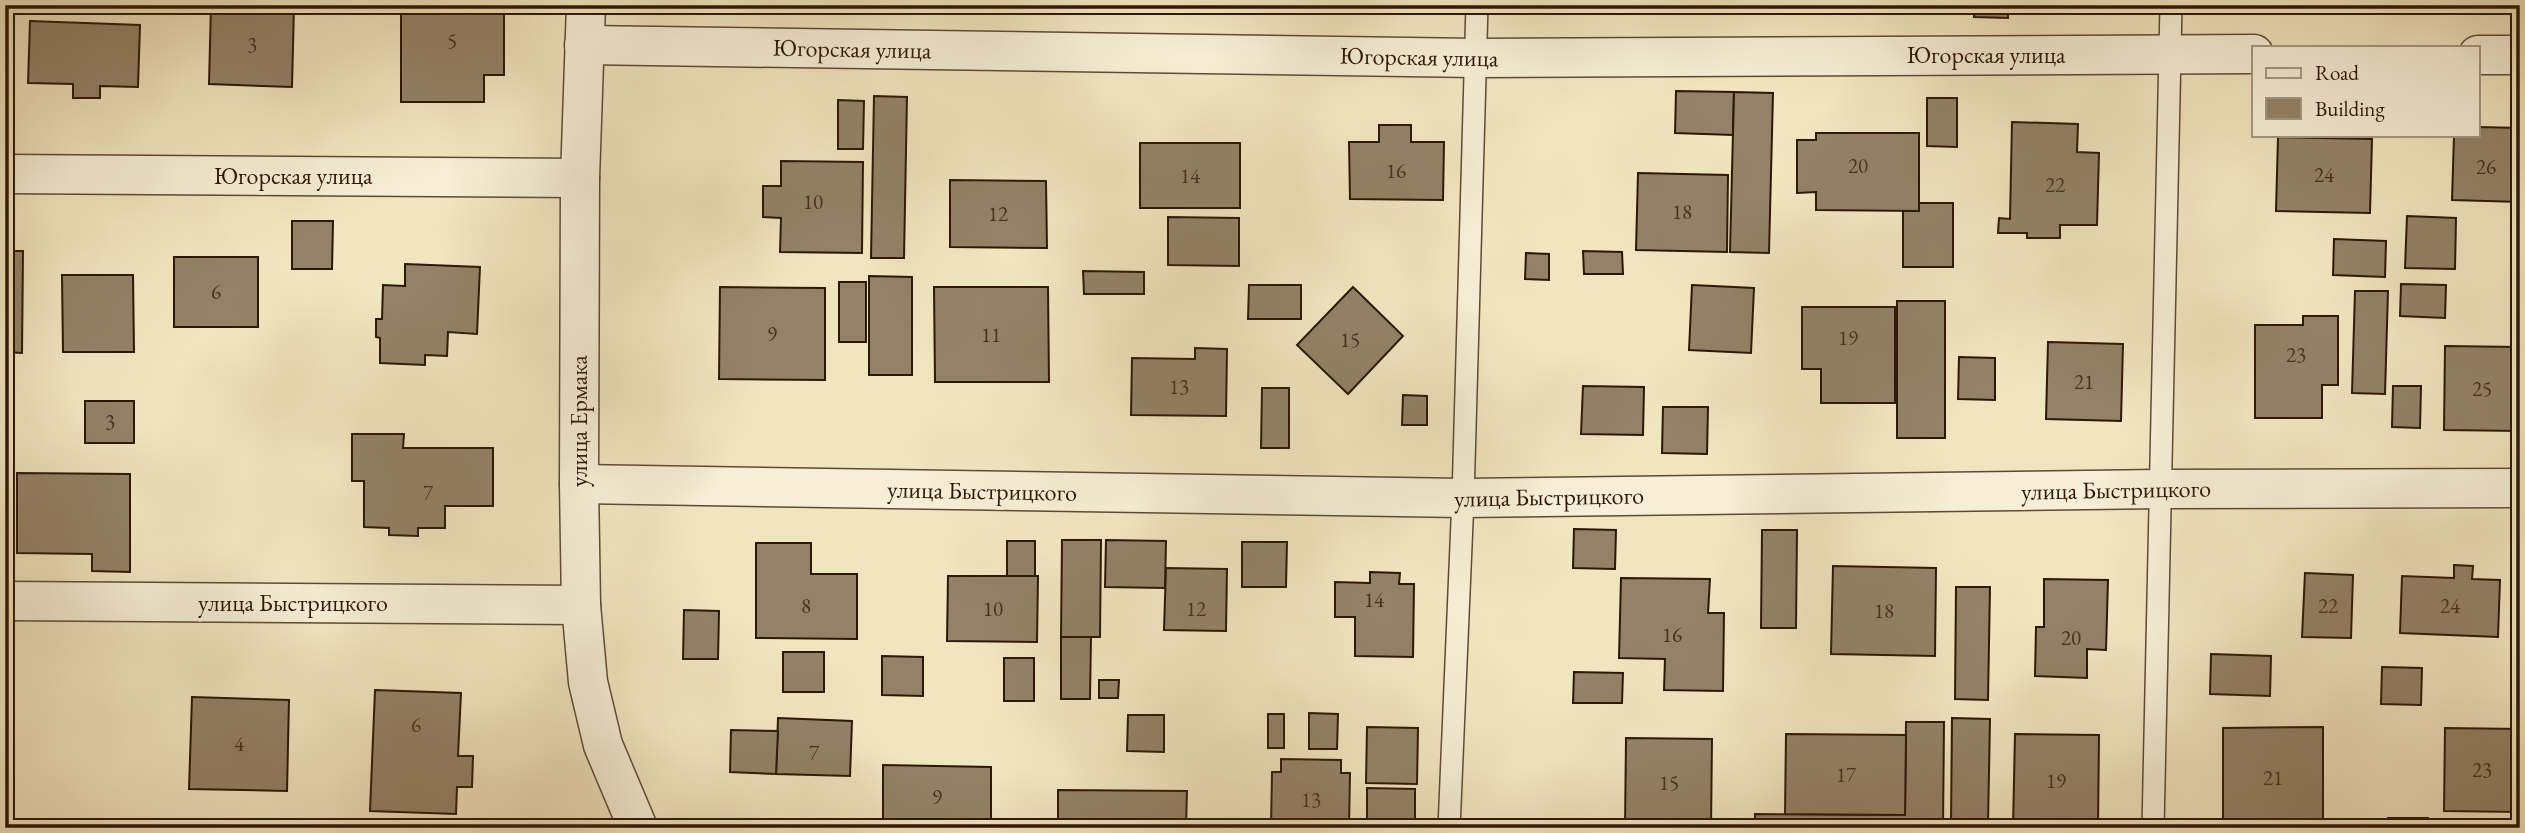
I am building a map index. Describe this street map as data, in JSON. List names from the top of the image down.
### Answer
{
  "streets": {
    "street": ["Югорская улица", "улица Ермака", "улица Быстрицкого"]
  },
  "crossings": [
    ["Югорская улица", "улица Ермака"],
    ["улица Ермака", "улица Быстрицкого"]
  ],
  "house_numbers": [
    "5",
    "3",
    "20",
    "26",
    "16",
    "24",
    "14",
    "22",
    "10",
    "18",
    "12",
    "6",
    "9",
    "11",
    "19",
    "15",
    "23",
    "21",
    "13",
    "25",
    "3",
    "7",
    "14",
    "8",
    "22",
    "24",
    "10",
    "12",
    "18",
    "16",
    "20",
    "6",
    "4",
    "7",
    "23",
    "17",
    "21",
    "19",
    "15",
    "9",
    "13"
  ],
  "legend": ["Road", "Building"]
}
